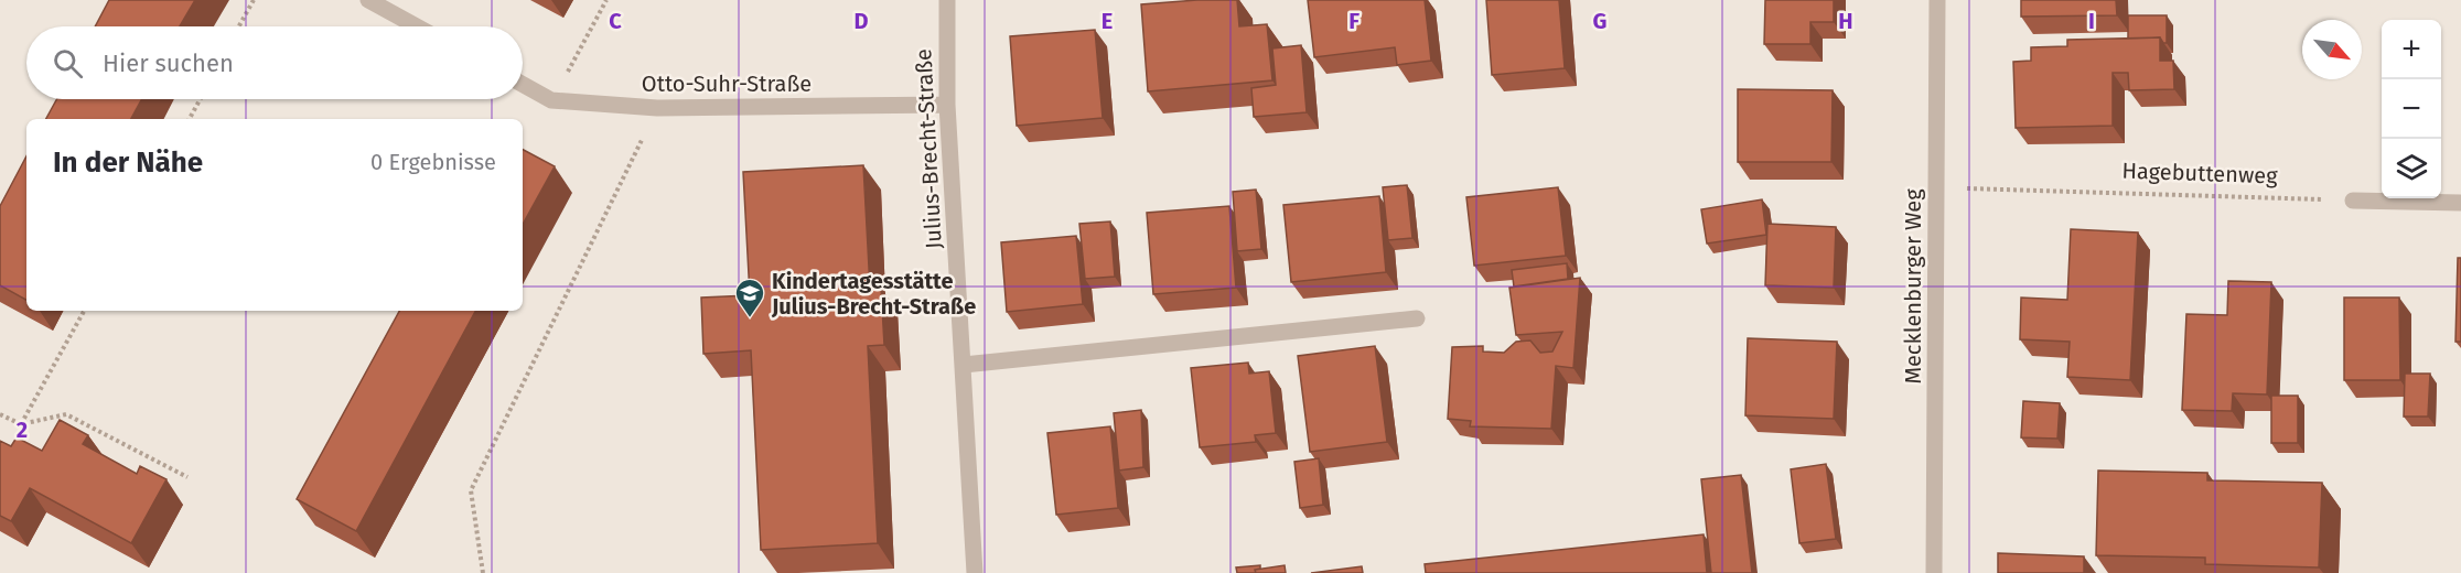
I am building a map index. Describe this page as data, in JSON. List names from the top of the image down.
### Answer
{
  "streets": {
    "street": ["Otto-Suhr-Straße", "Julius-Brecht-Straße", "Mecklenburger Weg"],
    "path": ["Hagebuttenweg"]
  },
  "crossings": [
    ["Otto-Suhr-Straße", "Julius-Brecht-Straße"],
    ["Hagebuttenweg", "Mecklenburger Weg"]
  ],
  "places": {
    "school or university": ["Kindertagesstätte Julius-Brecht-Straße"]
  },
  "north": "bottom right",
  "page": {
    "map_buttons": ["+", "−"],
    "search": "Hier suchen",
    "heading": ["In der Nähe", "0 Ergebnisse"]
  },
  "grid": {
    "columns": [
      "C",
      "D",
      "E",
      "F",
      "G",
      "H",
      "I"
    ],
    "rows": ["2"]
  }
}
